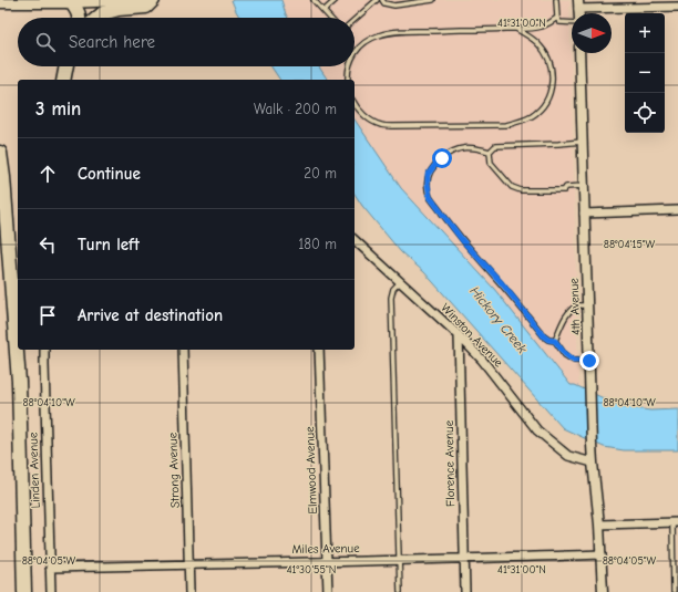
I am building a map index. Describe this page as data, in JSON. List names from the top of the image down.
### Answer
{
  "streets": {
    "street": [
      "4th Avenue",
      "Winston Avenue",
      "Florence Avenue",
      "Linden Avenue",
      "Strong Avenue",
      "Elmwood Avenue",
      "Miles Avenue"
    ]
  },
  "crossings": [
    ["4th Avenue", "Winston Avenue"],
    ["4th Avenue", "Miles Avenue"],
    ["Winston Avenue", "Florence Avenue"],
    ["Florence Avenue", "Miles Avenue"],
    ["Linden Avenue", "Miles Avenue"],
    ["Strong Avenue", "Miles Avenue"],
    ["Elmwood Avenue", "Miles Avenue"]
  ],
  "water": ["Hickory Creek"],
  "north": "right",
  "page": {
    "map_buttons": ["+", "−"],
    "search": "Search here",
    "heading": ["3 min", "Walk · 200 m"],
    "list": [
      ["Continue", "20 m"],
      ["Turn left", "180 m"],
      "Arrive at destination"
    ]
  },
  "coordinates": [
    "41°31'00\"N",
    "88°04'15\"W",
    "88°04'10\"W",
    "88°04'05\"W",
    "41°30'55\"N"
  ]
}
